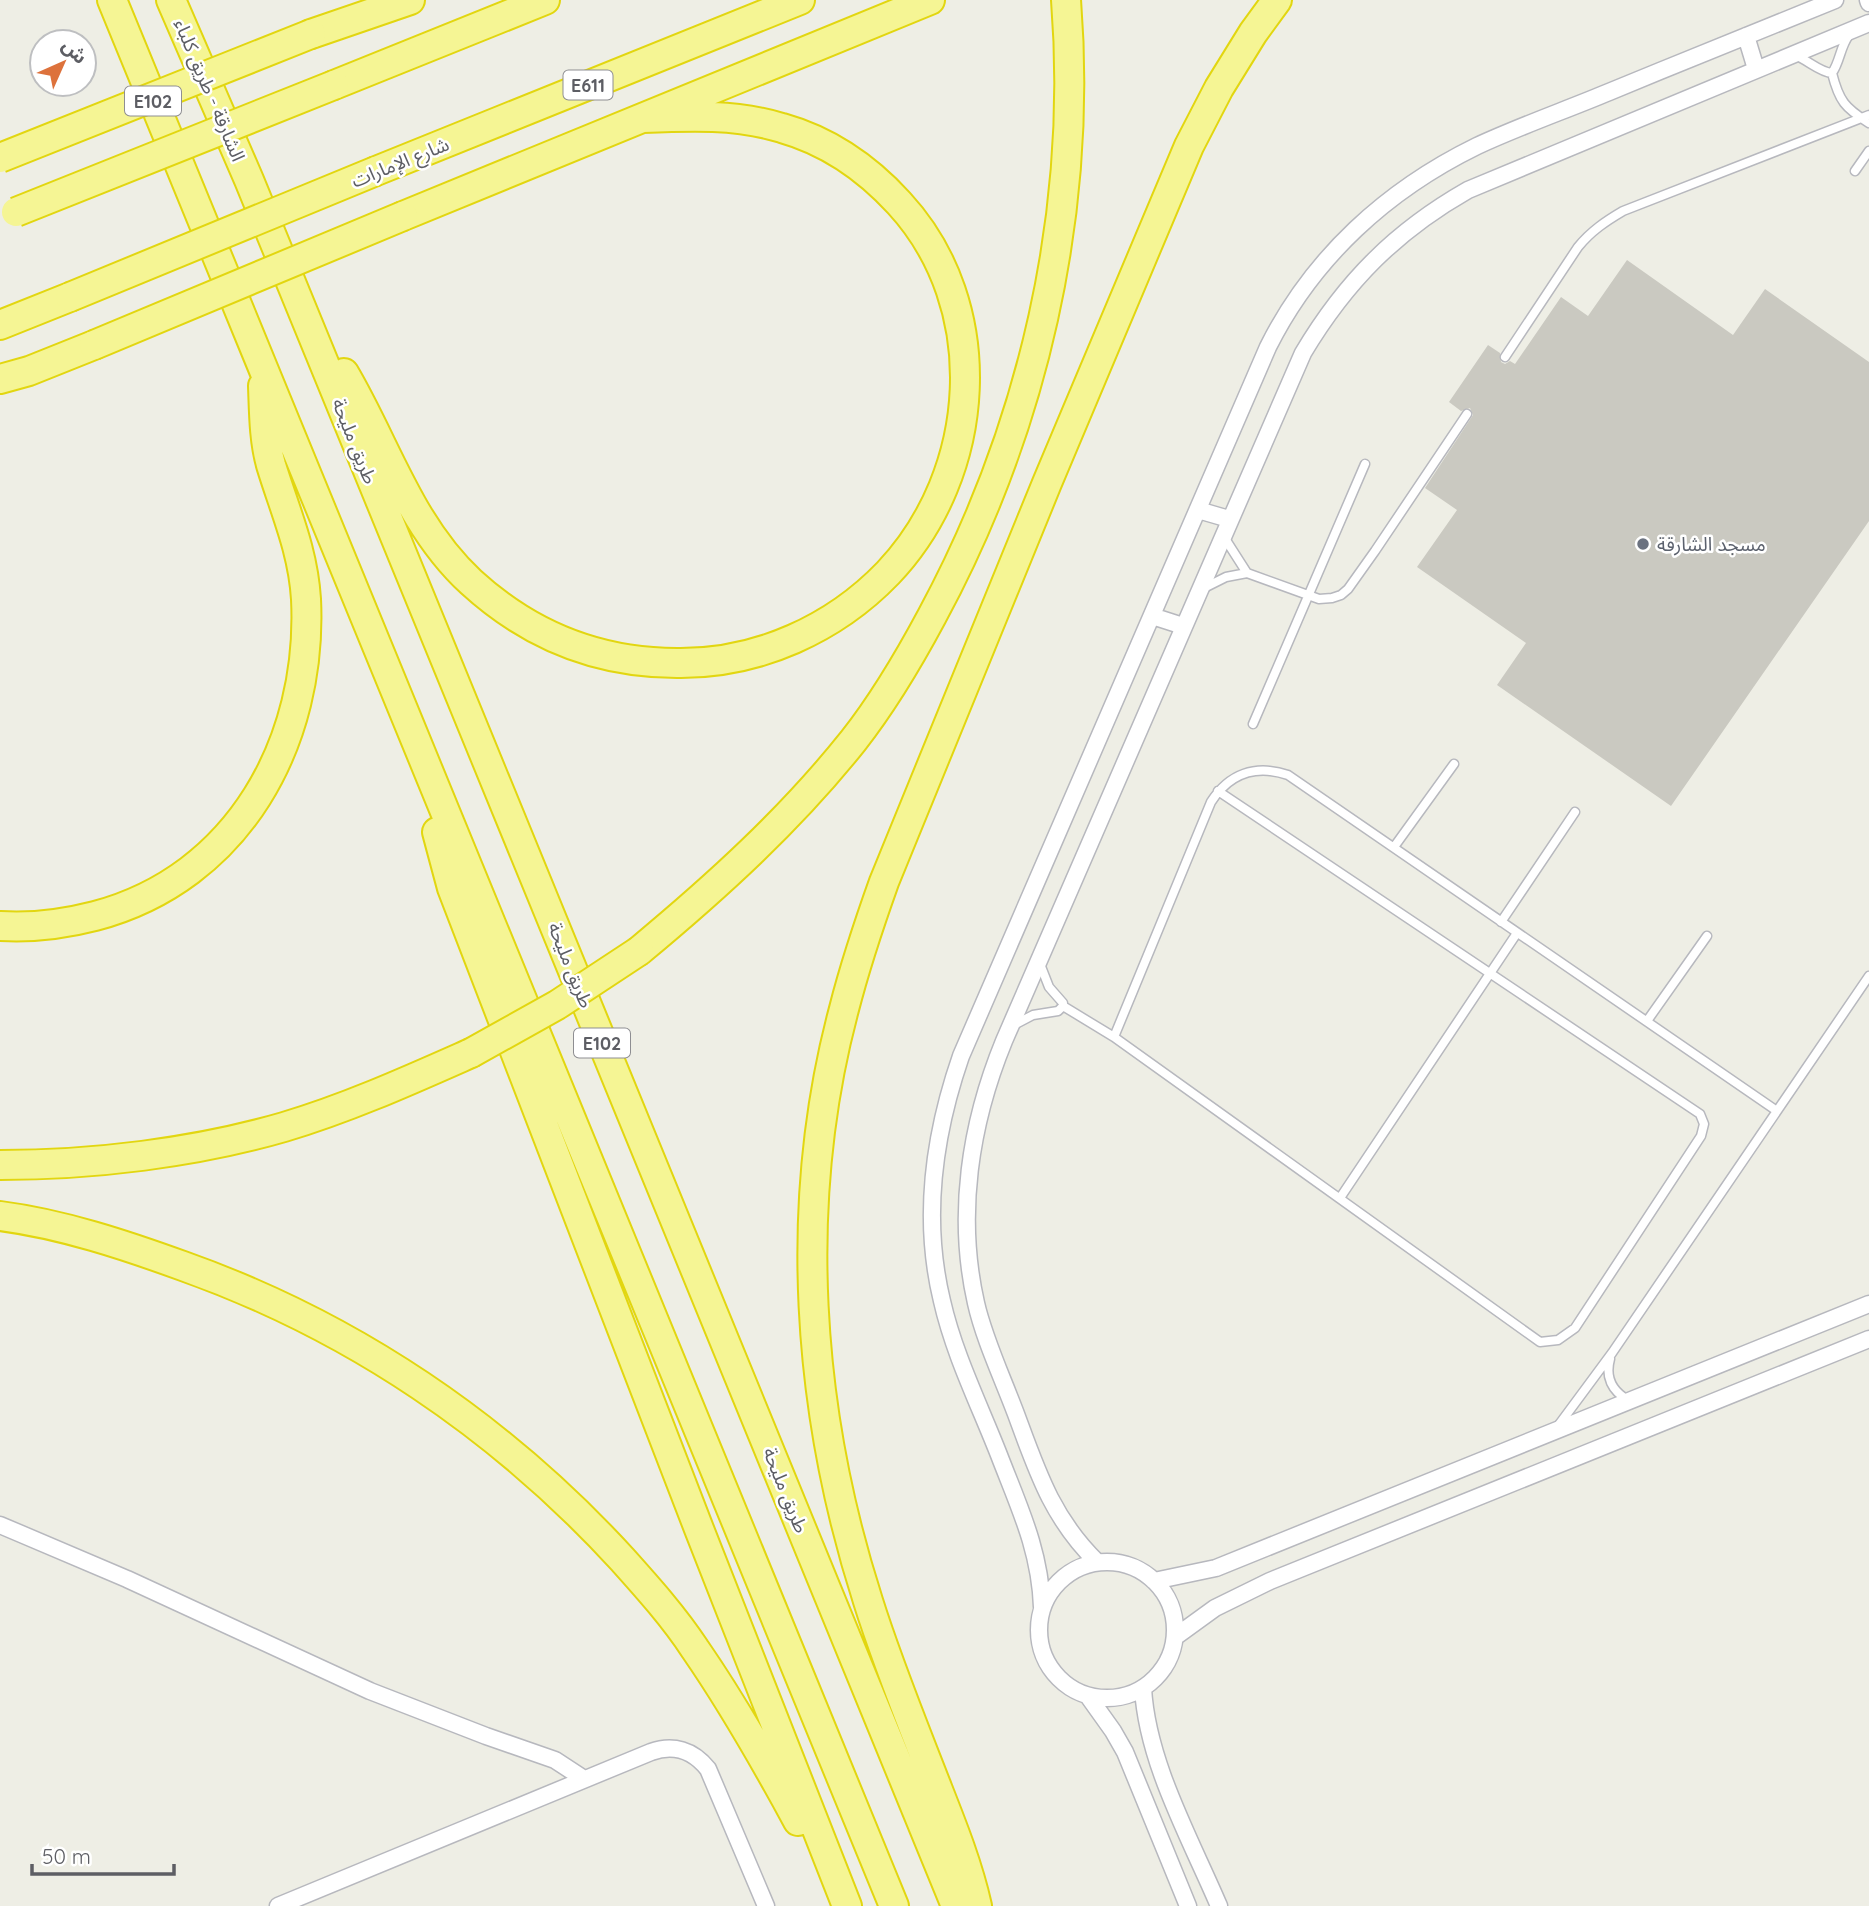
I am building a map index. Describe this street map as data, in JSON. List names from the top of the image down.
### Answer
{
  "streets": {
    "highway": [
      "E611",
      "الشارقة - طريق كلباء",
      "E102",
      "شارع الإمارات",
      "طريق مليحة"
    ]
  },
  "crossings": [
    ["الشارقة - طريق كلباء", "طريق مليحة"]
  ],
  "places": ["مسجد الشارقة"],
  "scale_bar": "50 m",
  "north": "top right"
}
